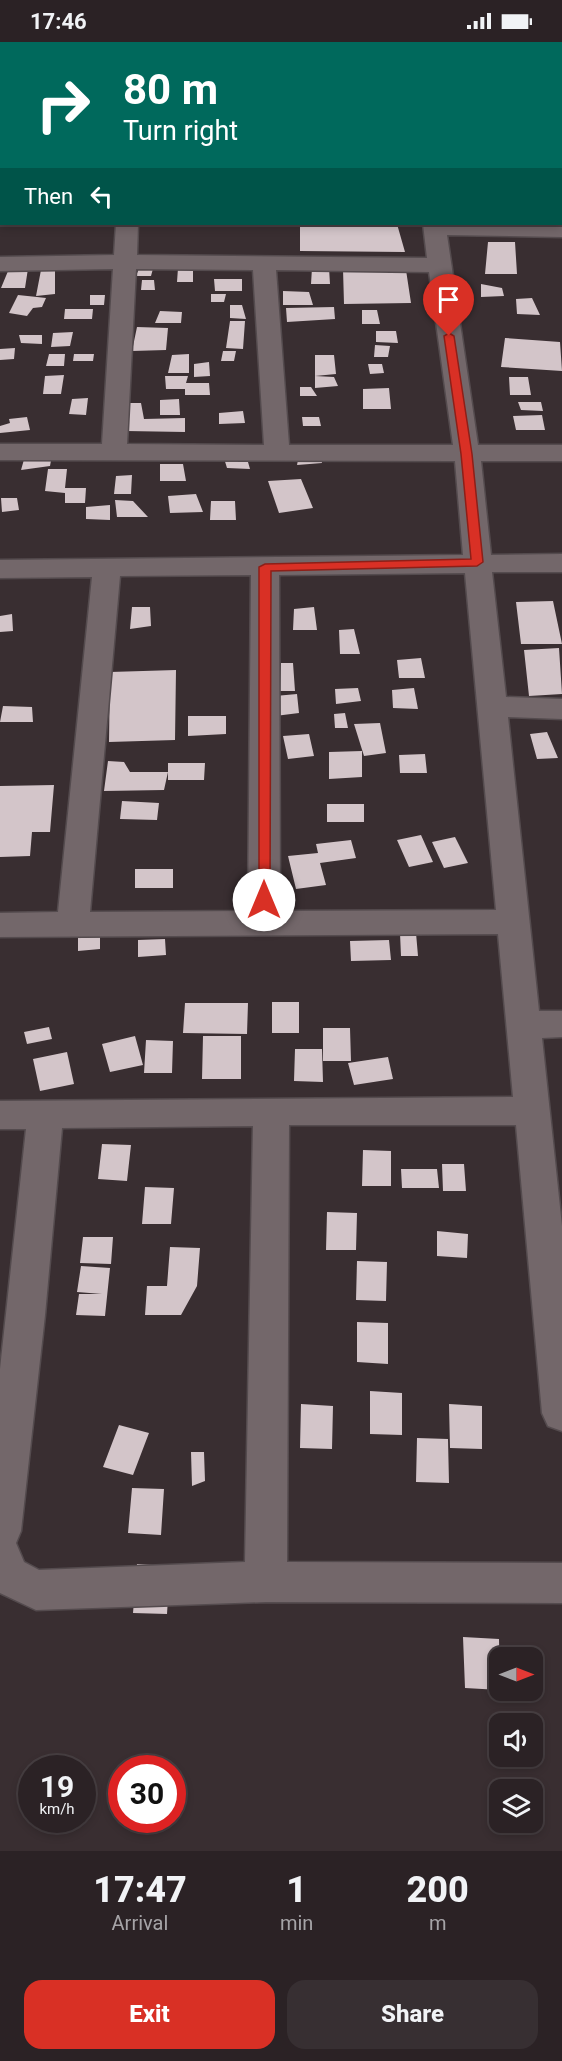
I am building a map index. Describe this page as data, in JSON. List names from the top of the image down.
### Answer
{
  "north": "right",
  "page": {
    "status": "17:46",
    "turn": ["80 m", "Turn right"],
    "then": "Then",
    "speed": "19 km/h",
    "limit": "30",
    "eta": [
      "17:47",
      "Arrival",
      "1",
      "min",
      "200",
      "m"
    ],
    "buttons": ["Exit", "Share"]
  }
}
